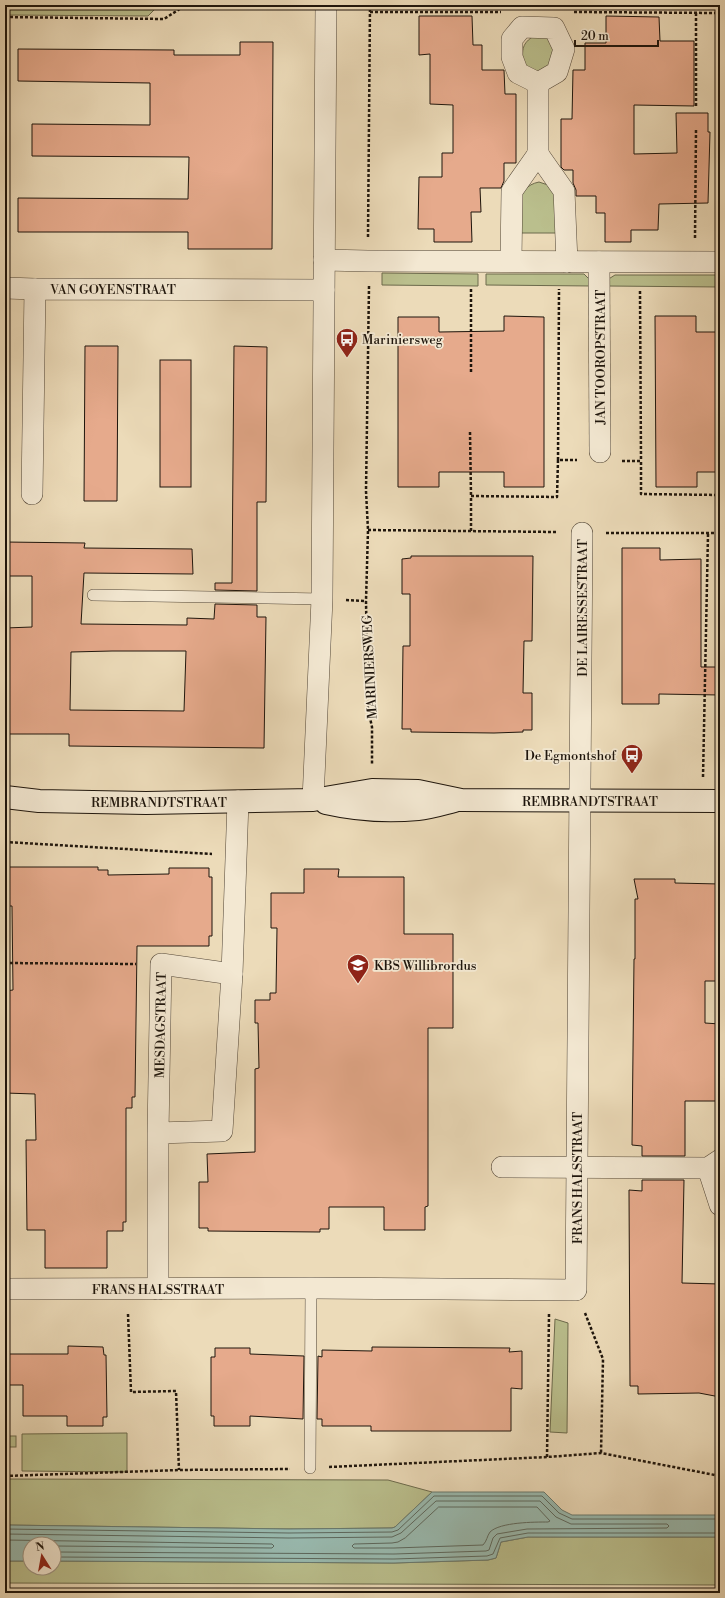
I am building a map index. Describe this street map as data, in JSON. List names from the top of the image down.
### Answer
{
  "streets": {
    "street": [
      "VAN GOYENSTRAAT",
      "JAN TOOROPSTRAAT",
      "DE LAIRESSESTRAAT",
      "REMBRANDTSTRAAT",
      "MESDAGSTRAAT",
      "FRANS HALSSTRAAT"
    ],
    "path": ["MARINIERSWEG"]
  },
  "crossings": [
    ["DE LAIRESSESTRAAT", "MARINIERSWEG"],
    ["DE LAIRESSESTRAAT", "REMBRANDTSTRAAT"],
    ["DE LAIRESSESTRAAT", "FRANS HALSSTRAAT"],
    ["MARINIERSWEG", "REMBRANDTSTRAAT"],
    ["REMBRANDTSTRAAT", "FRANS HALSSTRAAT"],
    ["MESDAGSTRAAT", "FRANS HALSSTRAAT"]
  ],
  "places": {
    "bus stop": ["Mariniersweg", "De Egmontshof"],
    "school or university": ["KBS Willibrordus"]
  },
  "scale_bar": "20 m",
  "north": "top"
}
